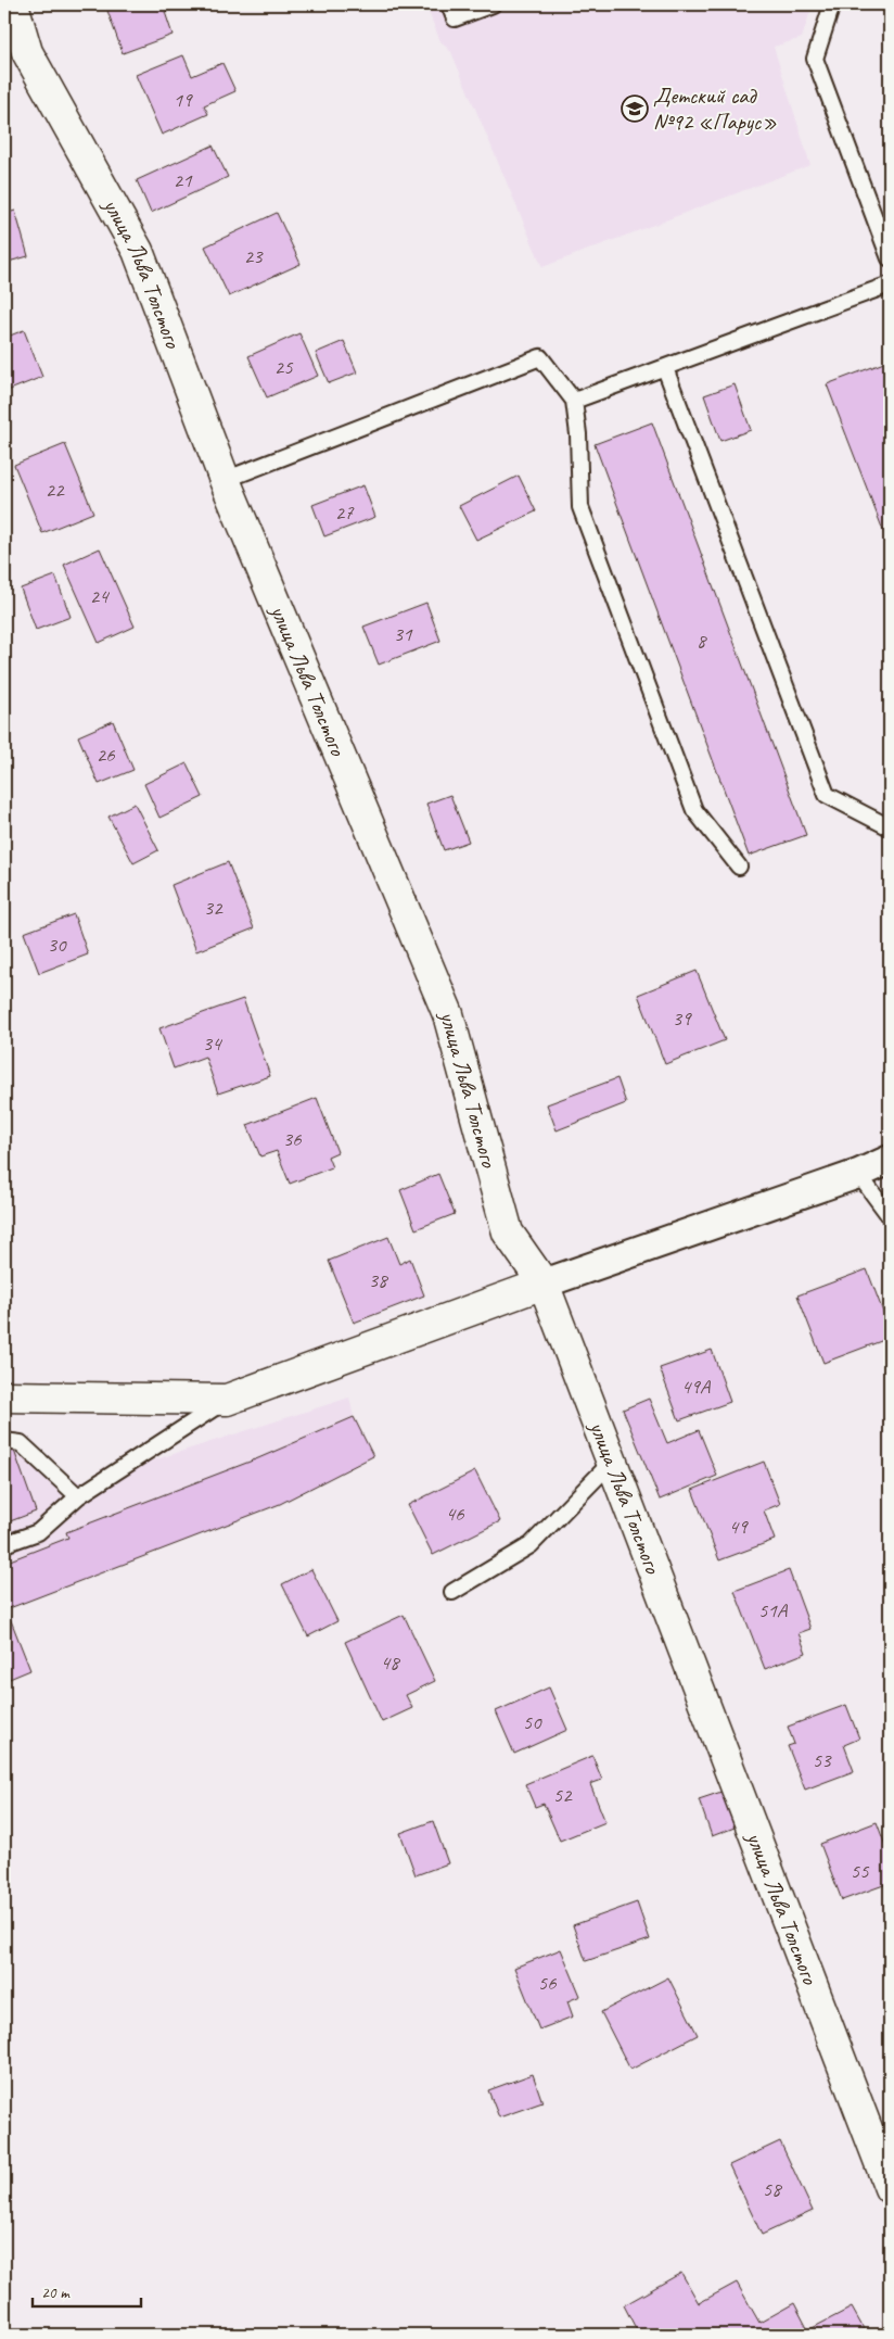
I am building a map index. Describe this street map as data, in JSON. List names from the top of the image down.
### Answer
{
  "streets": {
    "street": ["улица Льва Толстого"]
  },
  "places": {
    "school or university": ["Детский сад №92 «Парус»"]
  },
  "house_numbers": [
    "19",
    "21",
    "23",
    "25",
    "22",
    "27",
    "24",
    "31",
    "8",
    "26",
    "32",
    "30",
    "39",
    "34",
    "36",
    "38",
    "49А",
    "46",
    "49",
    "51А",
    "48",
    "50",
    "53",
    "52",
    "55",
    "56",
    "58"
  ],
  "scale_bar": "20 m"
}
